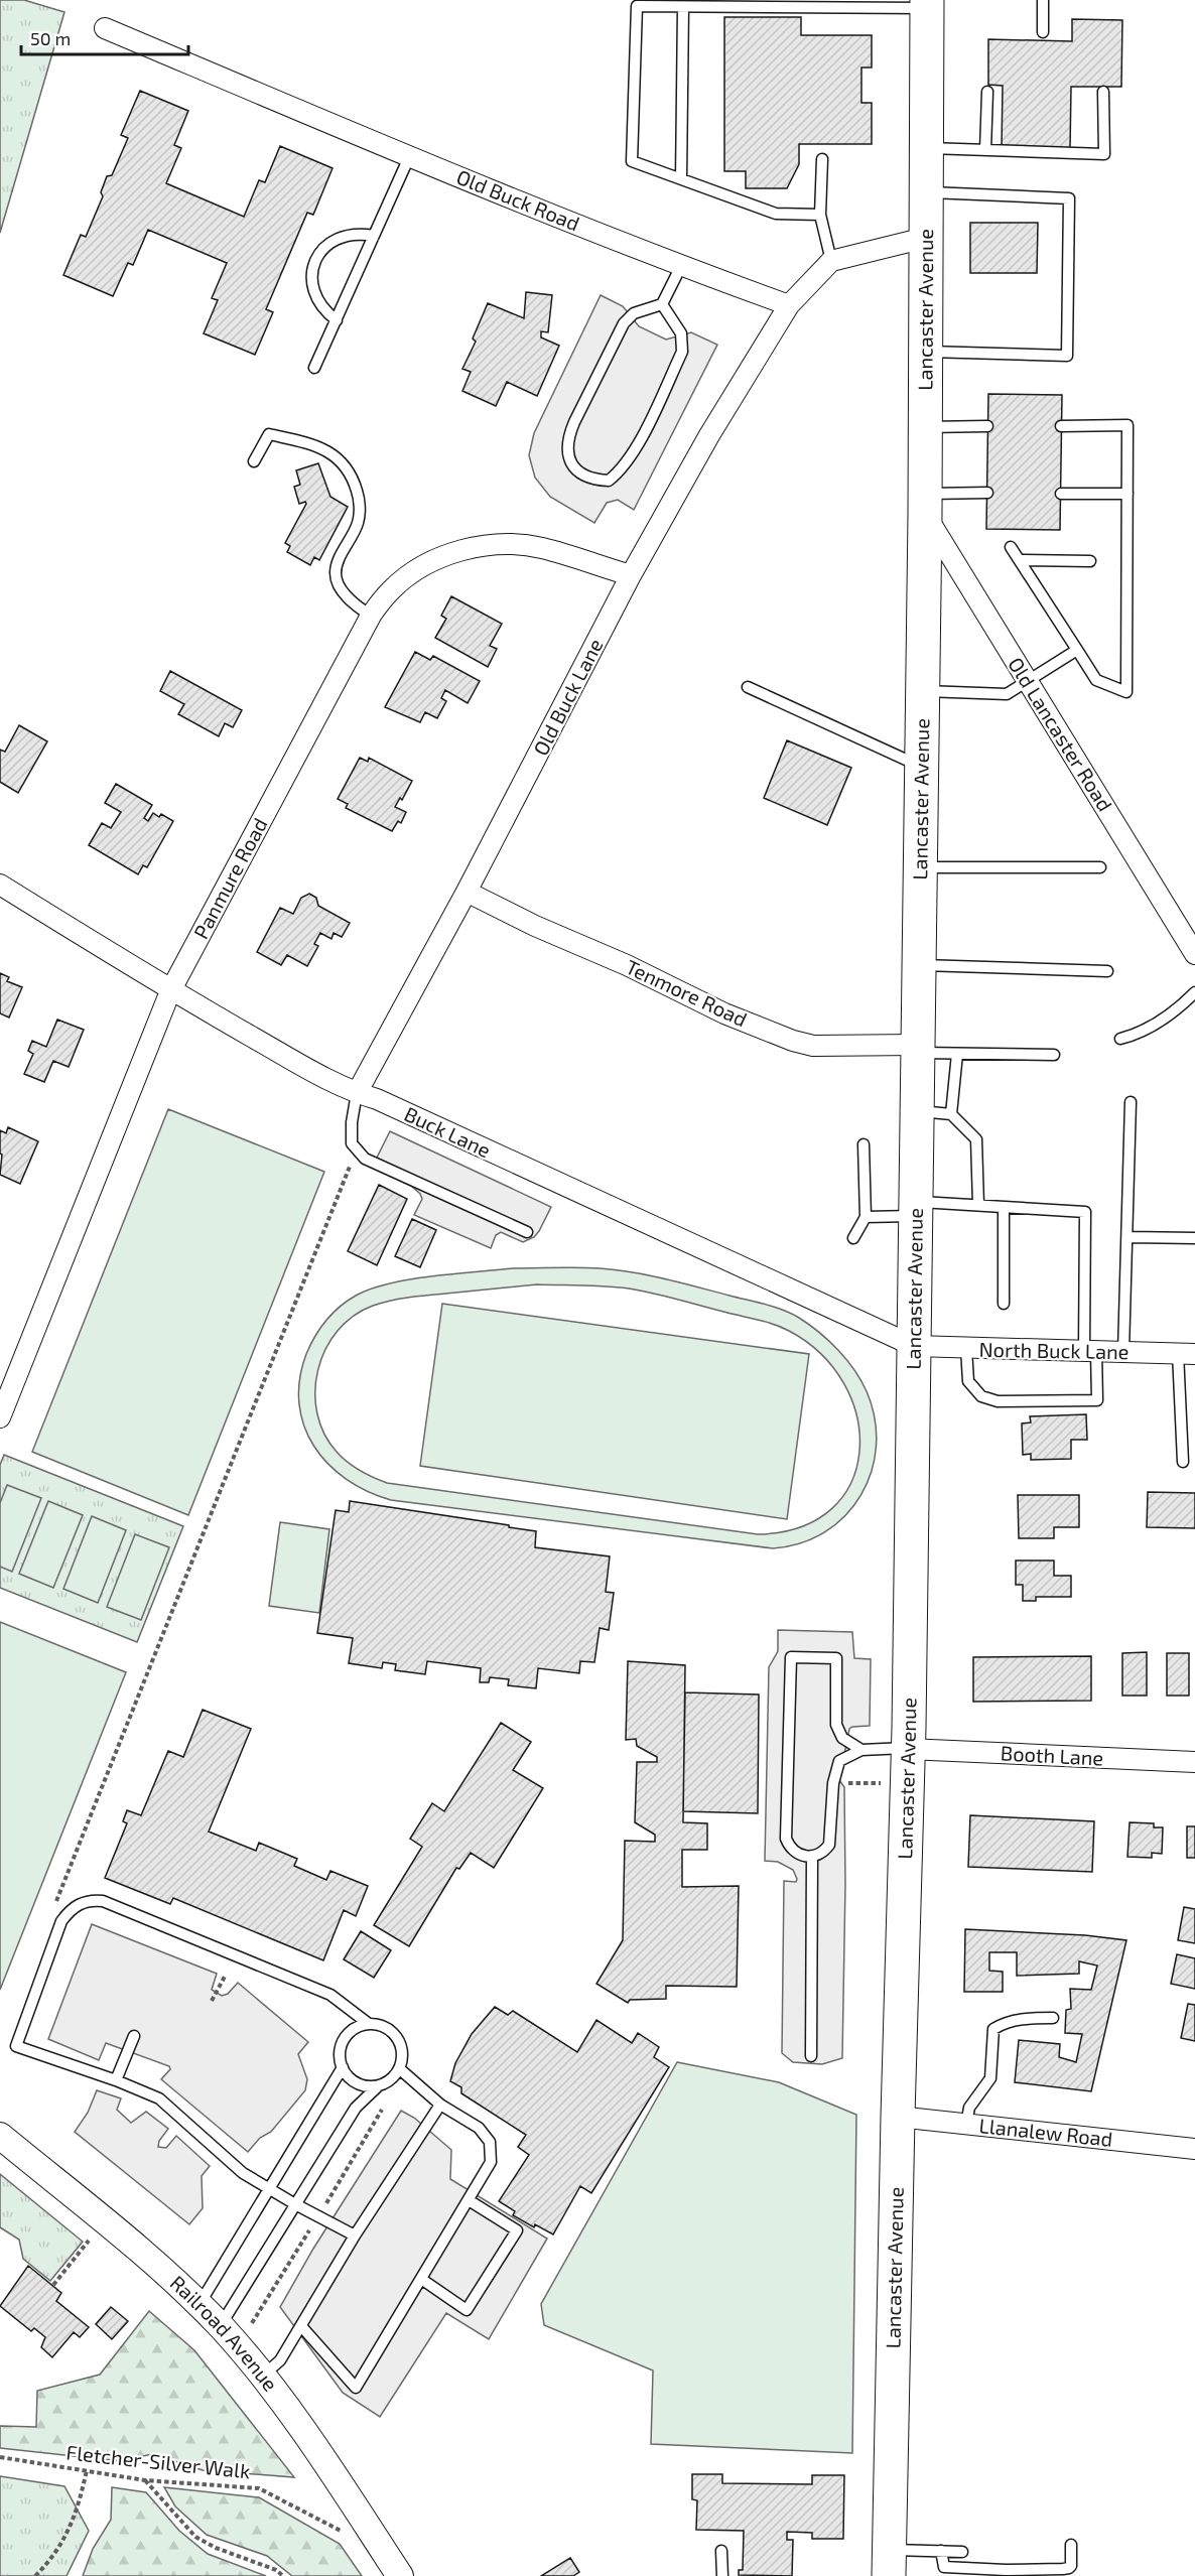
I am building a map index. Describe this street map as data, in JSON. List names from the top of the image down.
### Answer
{
  "streets": {
    "highway": ["Lancaster Avenue"],
    "street": [
      "Old Buck Road",
      "Old Buck Lane",
      "Old Lancaster Road",
      "Panmure Road",
      "Tenmore Road",
      "Buck Lane",
      "North Buck Lane",
      "Booth Lane",
      "Llanalew Road",
      "Railroad Avenue"
    ],
    "path": ["Fletcher-Silver Walk"]
  },
  "crossings": [
    ["Old Buck Road", "Old Buck Lane"],
    ["Lancaster Avenue", "Old Lancaster Road"],
    ["Lancaster Avenue", "Tenmore Road"],
    ["Lancaster Avenue", "Buck Lane"],
    ["Lancaster Avenue", "North Buck Lane"],
    ["Lancaster Avenue", "Booth Lane"],
    ["Lancaster Avenue", "Llanalew Road"],
    ["Old Buck Lane", "Panmure Road"],
    ["Old Buck Lane", "Tenmore Road"],
    ["Old Buck Lane", "Buck Lane"],
    ["Panmure Road", "Buck Lane"],
    ["Buck Lane", "North Buck Lane"]
  ],
  "scale_bar": "50 m"
}
